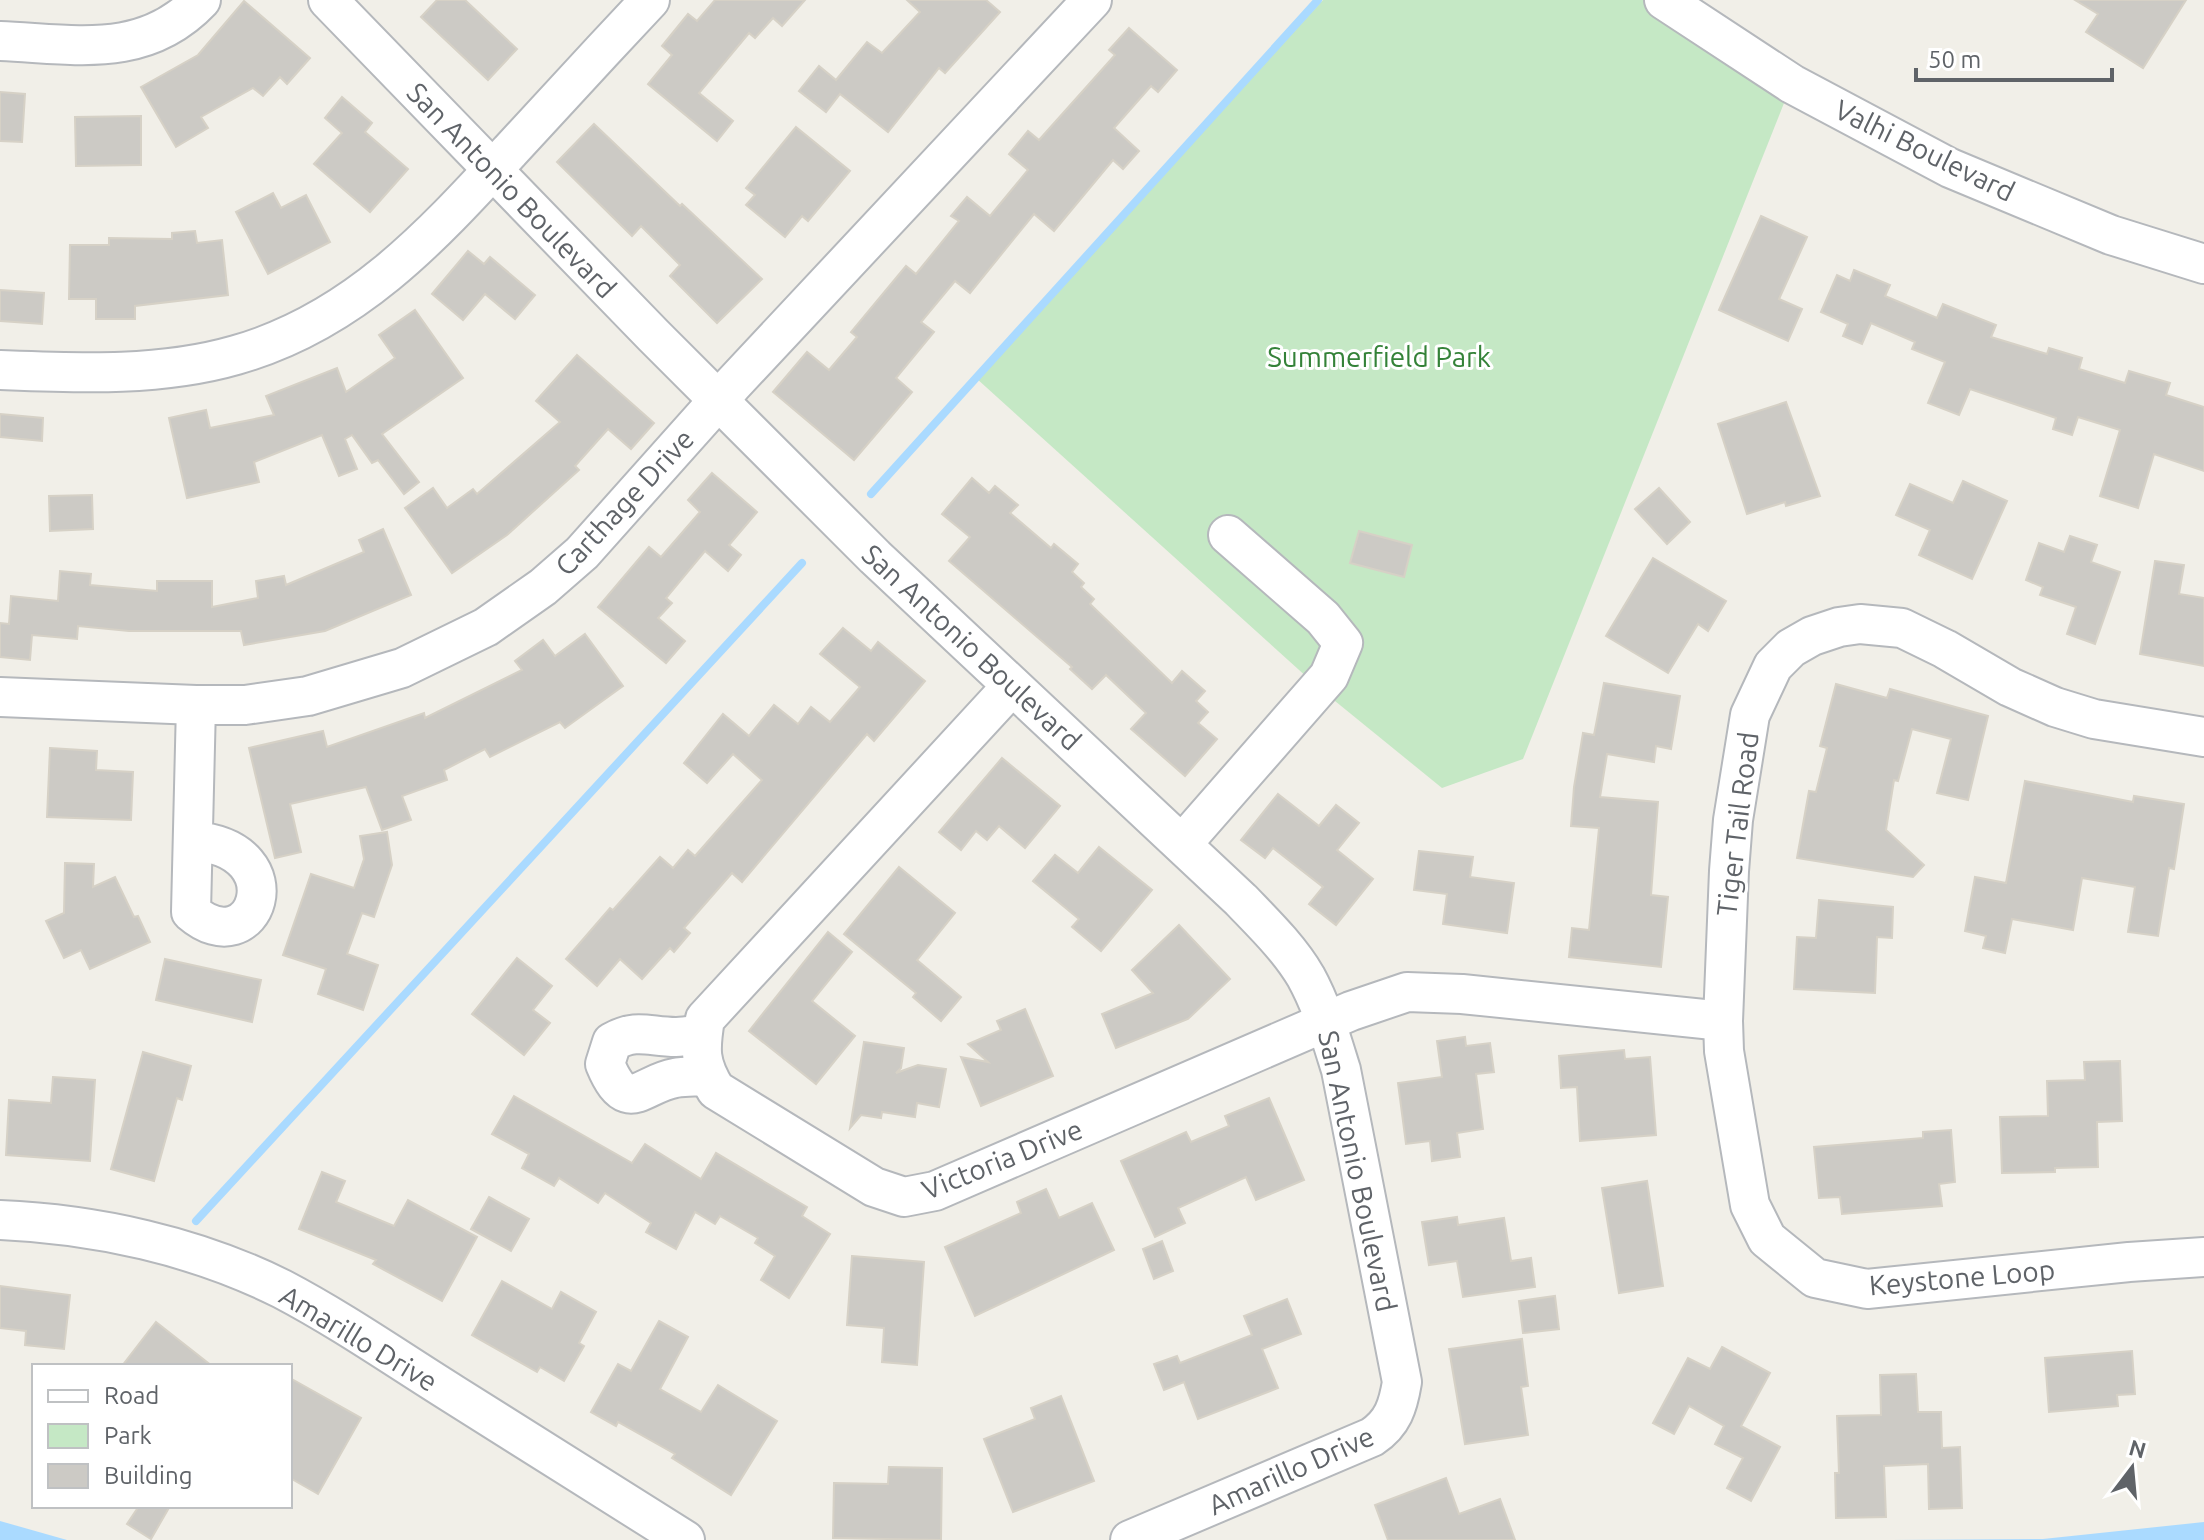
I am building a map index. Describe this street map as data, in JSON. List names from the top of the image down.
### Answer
{
  "streets": {
    "street": [
      "Valhi Boulevard",
      "San Antonio Boulevard",
      "Carthage Drive",
      "Tiger Tail Road",
      "Victoria Drive",
      "Keystone Loop",
      "Amarillo Drive"
    ]
  },
  "crossings": [
    ["San Antonio Boulevard", "Carthage Drive"],
    ["San Antonio Boulevard", "Victoria Drive"],
    ["San Antonio Boulevard", "Amarillo Drive"],
    ["Tiger Tail Road", "Victoria Drive"],
    ["Tiger Tail Road", "Keystone Loop"],
    ["Victoria Drive", "Keystone Loop"]
  ],
  "parks": ["Summerfield Park"],
  "legend": ["Road", "Park", "Building"],
  "scale_bar": "50 m",
  "north": "top"
}
